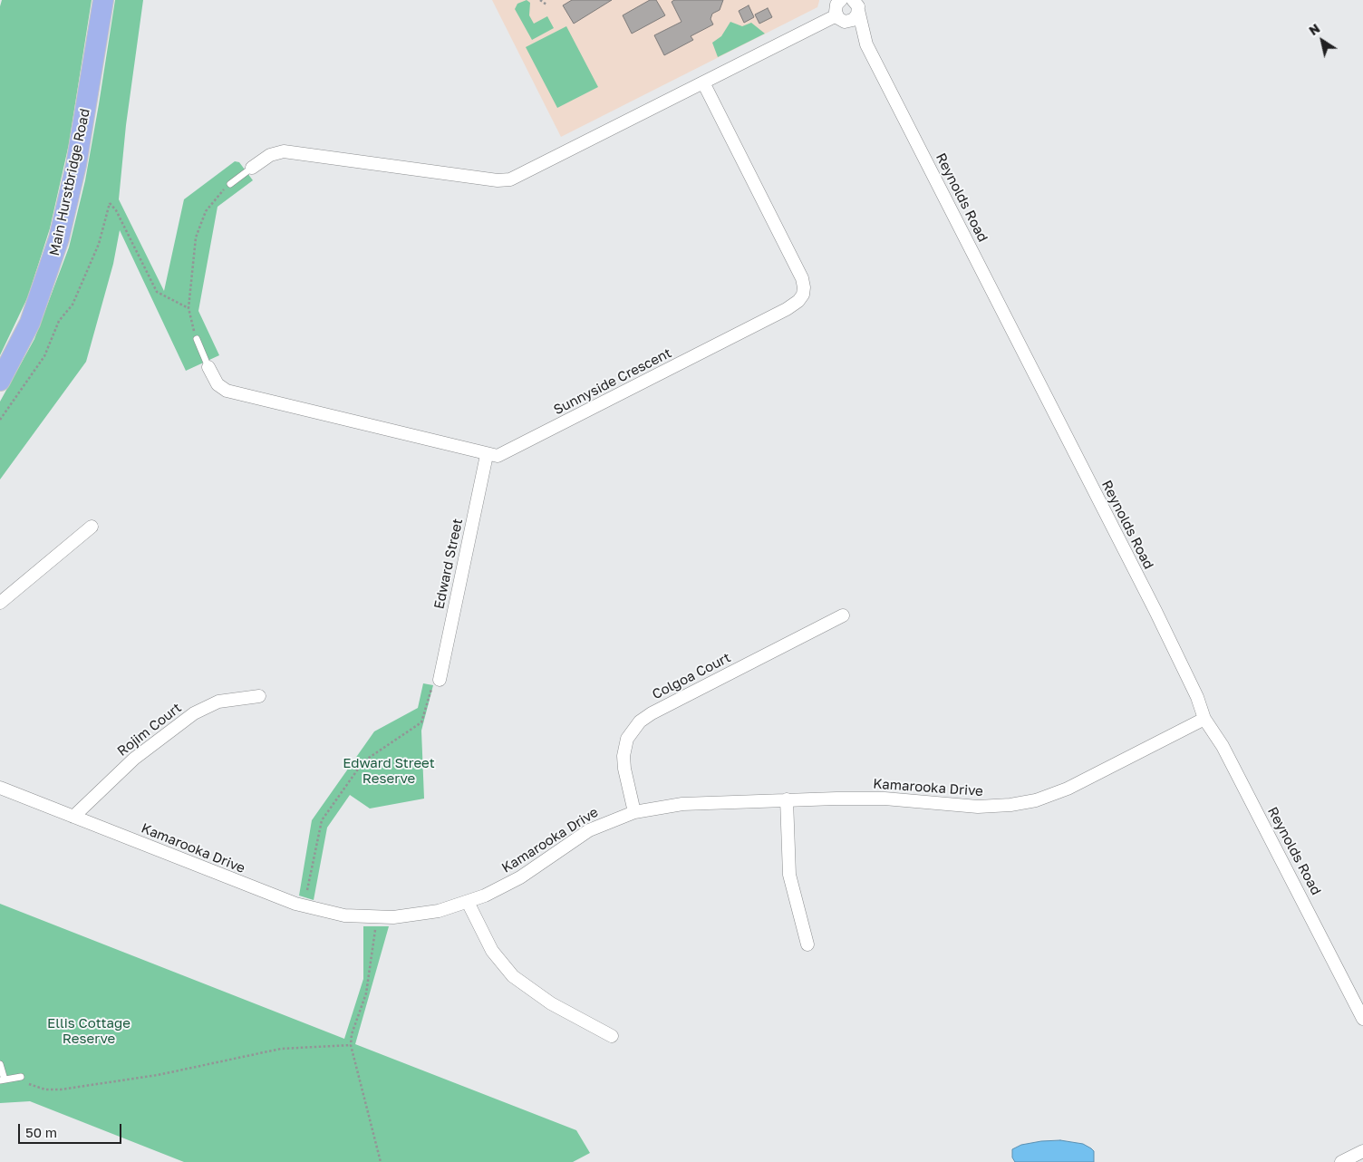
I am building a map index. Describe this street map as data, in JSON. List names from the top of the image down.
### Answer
{
  "streets": {
    "main road": ["Main Hurstbridge Road"],
    "street": [
      "Reynolds Road",
      "Sunnyside Crescent",
      "Edward Street",
      "Colgoa Court",
      "Rojim Court",
      "Kamarooka Drive"
    ]
  },
  "crossings": [
    ["Reynolds Road", "Kamarooka Drive"],
    ["Sunnyside Crescent", "Edward Street"],
    ["Colgoa Court", "Kamarooka Drive"],
    ["Rojim Court", "Kamarooka Drive"]
  ],
  "parks": ["Edward Street Reserve", "Ellis Cottage Reserve"],
  "scale_bar": "50 m",
  "north": "top left"
}
